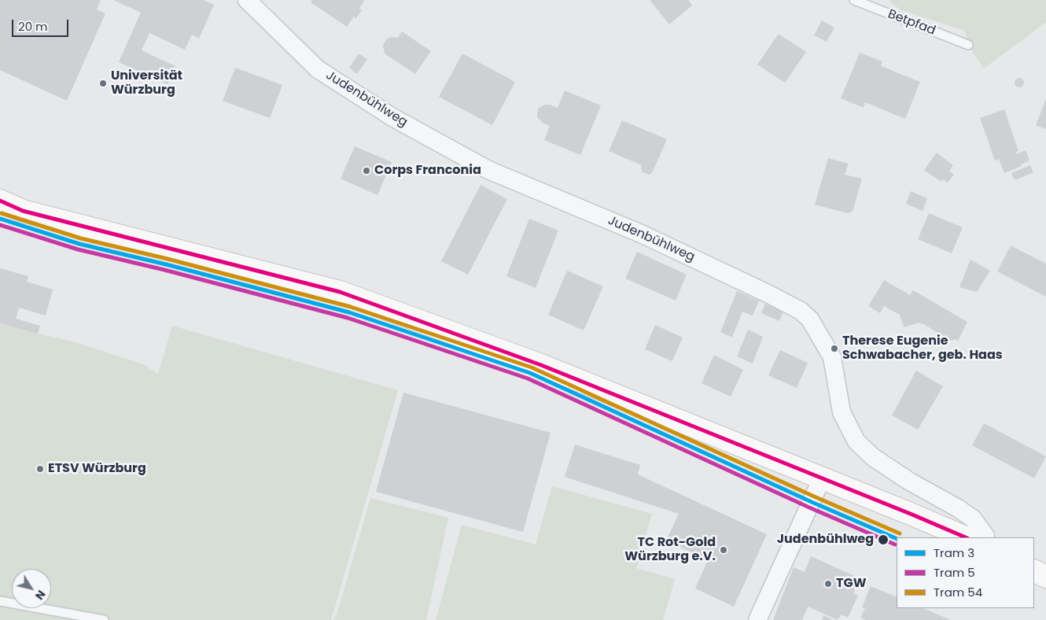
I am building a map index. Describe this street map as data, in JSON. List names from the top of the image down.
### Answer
{
  "streets": {
    "street": ["Judenbühlweg"],
    "lane": ["Betpfad"]
  },
  "places": [
    "Universität Würzburg",
    "Corps Franconia",
    "Therese Eugenie Schwabacher, geb. Haas",
    "ETSV Würzburg",
    "Judenbühlweg",
    "TC Rot-Gold Würzburg e.V.",
    "TGW"
  ],
  "lines": ["tram line 54", "tram line 3", "tram line 5"],
  "legend": ["Tram 3", "Tram 5", "Tram 54"],
  "scale_bar": "20 m",
  "north": "bottom right"
}
